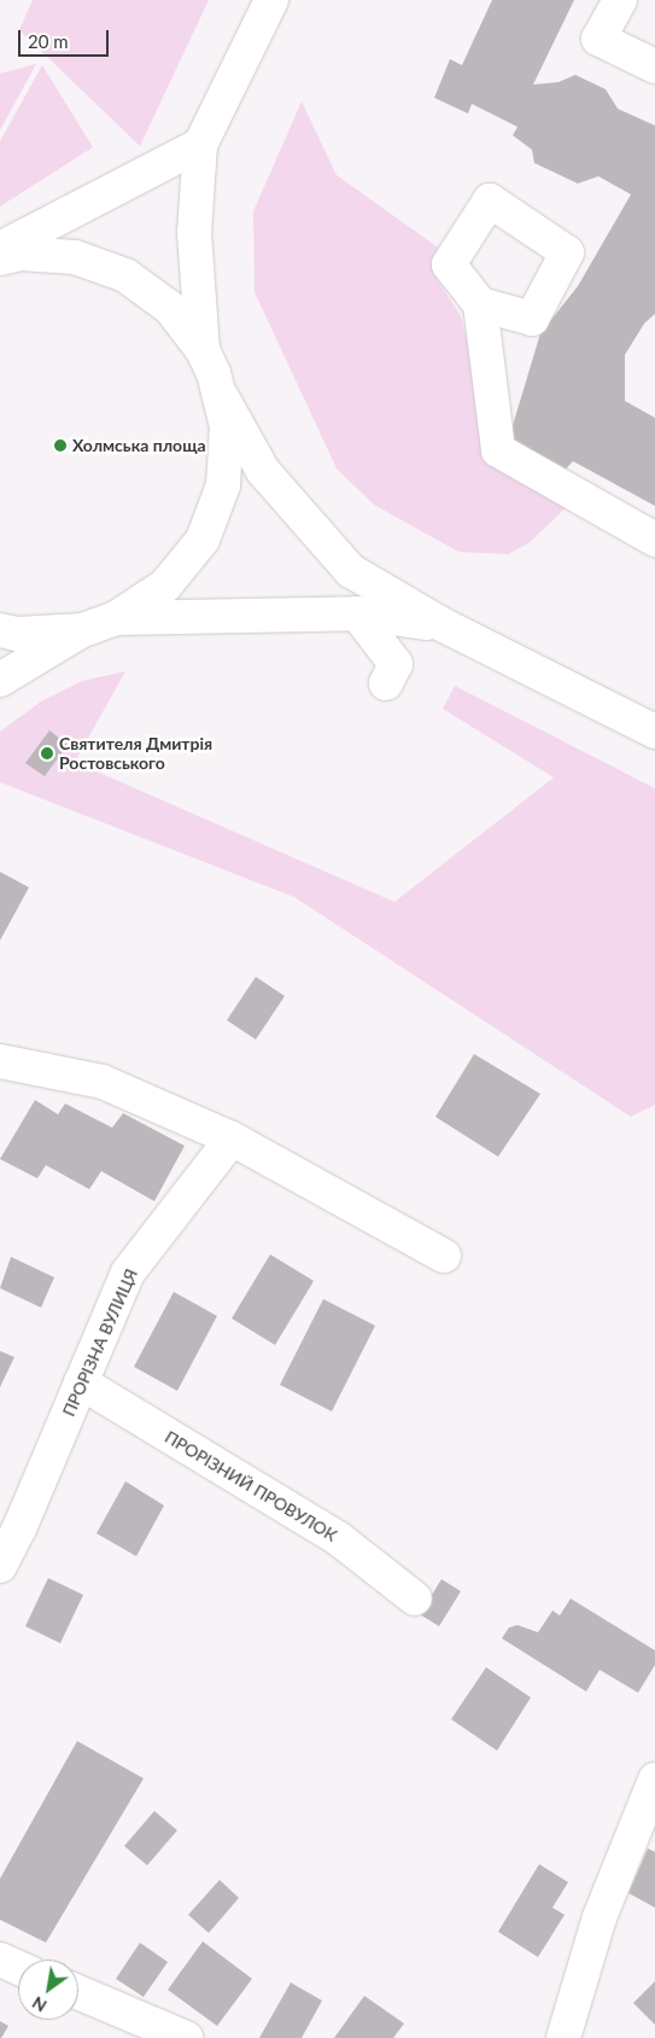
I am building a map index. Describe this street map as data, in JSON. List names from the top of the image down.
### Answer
{
  "streets": {
    "street": ["ПРОРІЗНА ВУЛИЦЯ", "ПРОРІЗНИЙ ПРОВУЛОК"]
  },
  "crossings": [
    ["ПРОРІЗНА ВУЛИЦЯ", "ПРОРІЗНИЙ ПРОВУЛОК"]
  ],
  "places": ["Холмська площа", "Святителя Дмитрія Ростовського"],
  "scale_bar": "20 m",
  "north": "bottom left"
}
